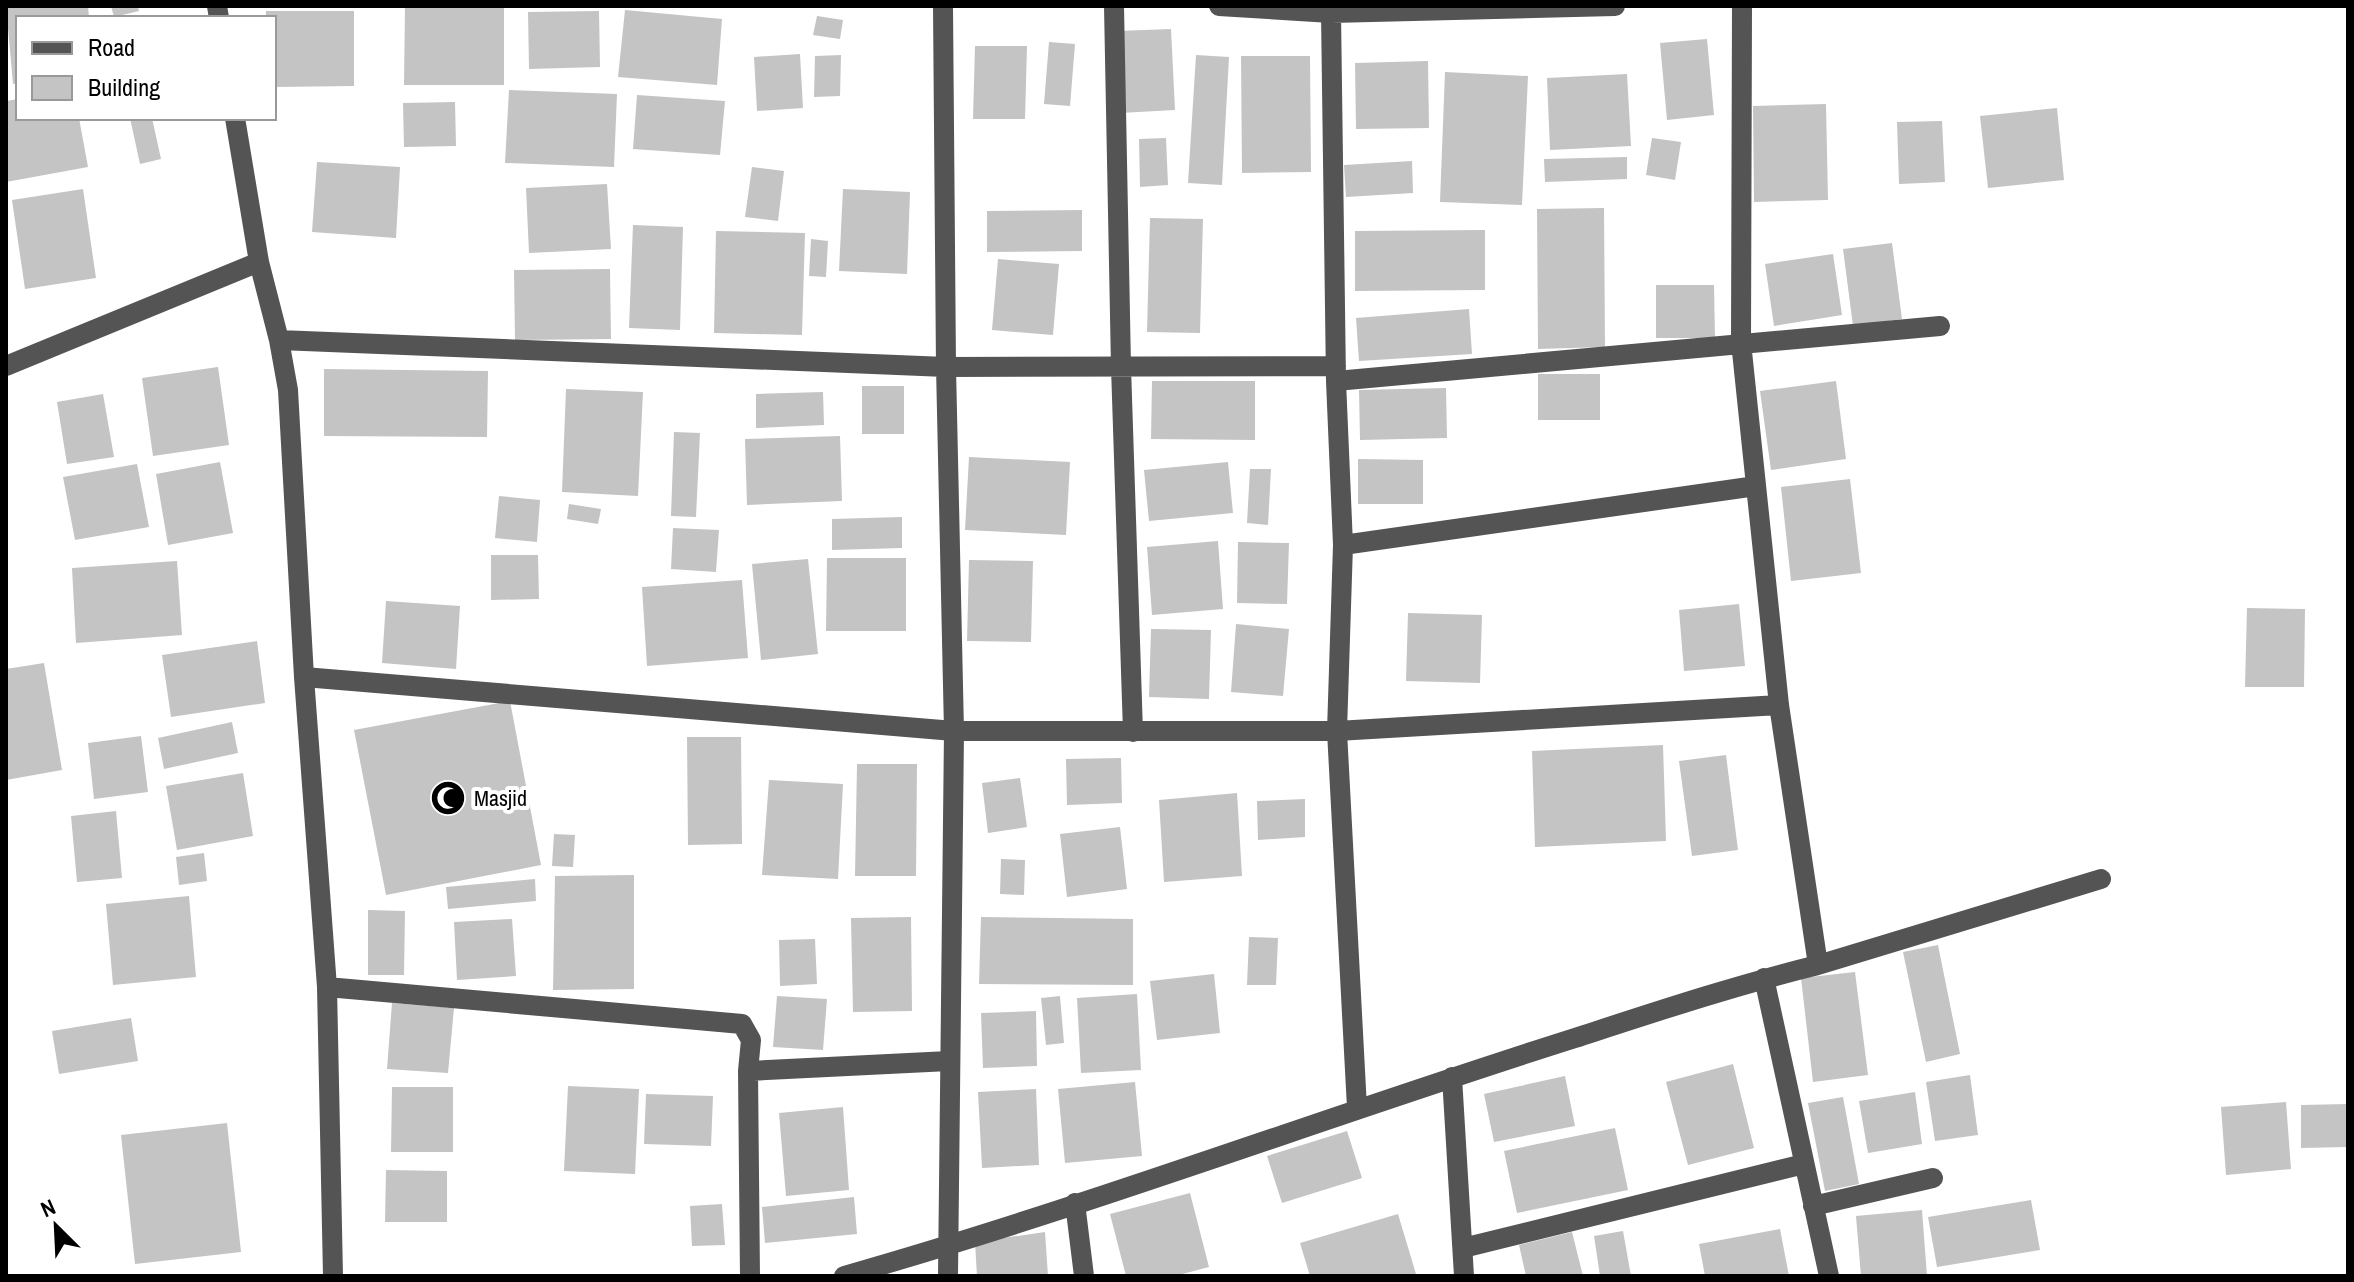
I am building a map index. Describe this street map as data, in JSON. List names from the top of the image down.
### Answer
{
  "places": {
    "mosque": ["Masjid"]
  },
  "legend": ["Road", "Building"],
  "north": "top left"
}
